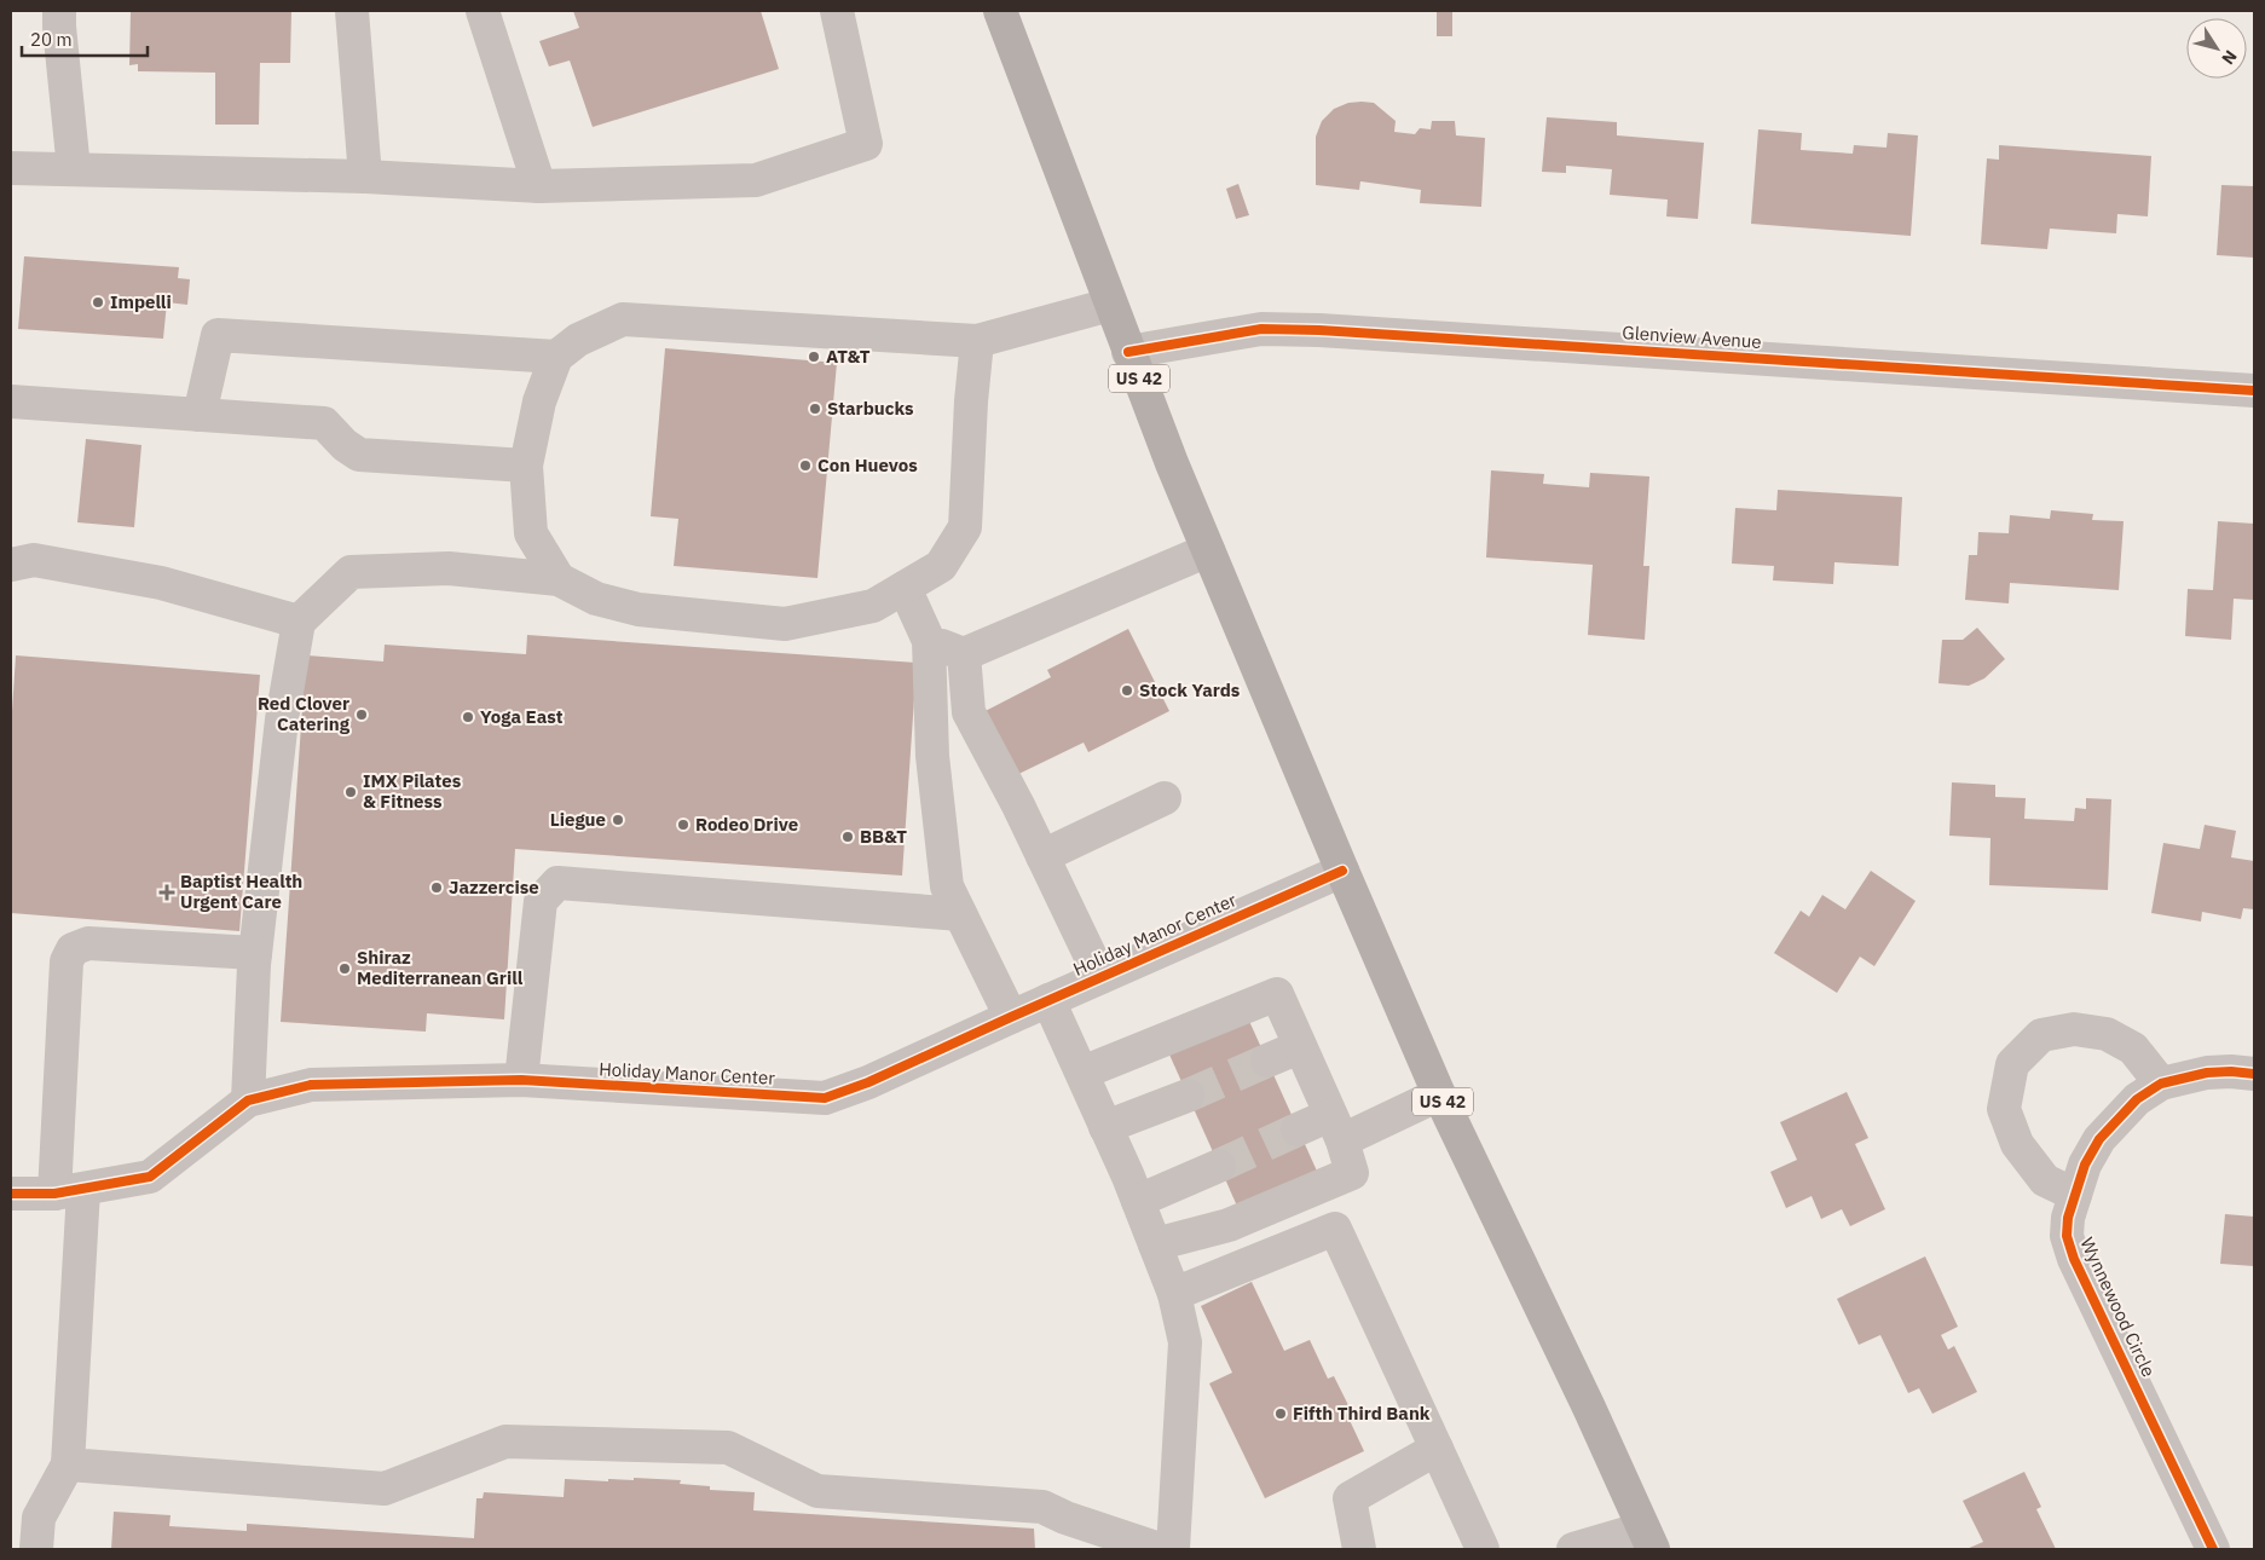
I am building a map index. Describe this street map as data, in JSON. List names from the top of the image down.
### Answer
{
  "streets": {
    "main road": ["US 42"],
    "street": ["Glenview Avenue", "Holiday Manor Center", "Wynnewood Circle"]
  },
  "crossings": [
    ["Glenview Avenue", "US 42"],
    ["US 42", "Holiday Manor Center"]
  ],
  "places": {
    "other": [
      "Impelli",
      "AT&T",
      "Starbucks",
      "Con Huevos",
      "Stock Yards",
      "Red Clover Catering",
      "Yoga East",
      "IMX Pilates & Fitness",
      "Liegue",
      "Rodeo Drive",
      "BB&T",
      "Jazzercise",
      "Shiraz Mediterranean Grill",
      "Fifth Third Bank"
    ],
    "health": ["Baptist Health Urgent Care"]
  },
  "scale_bar": "20 m",
  "north": "bottom right"
}
